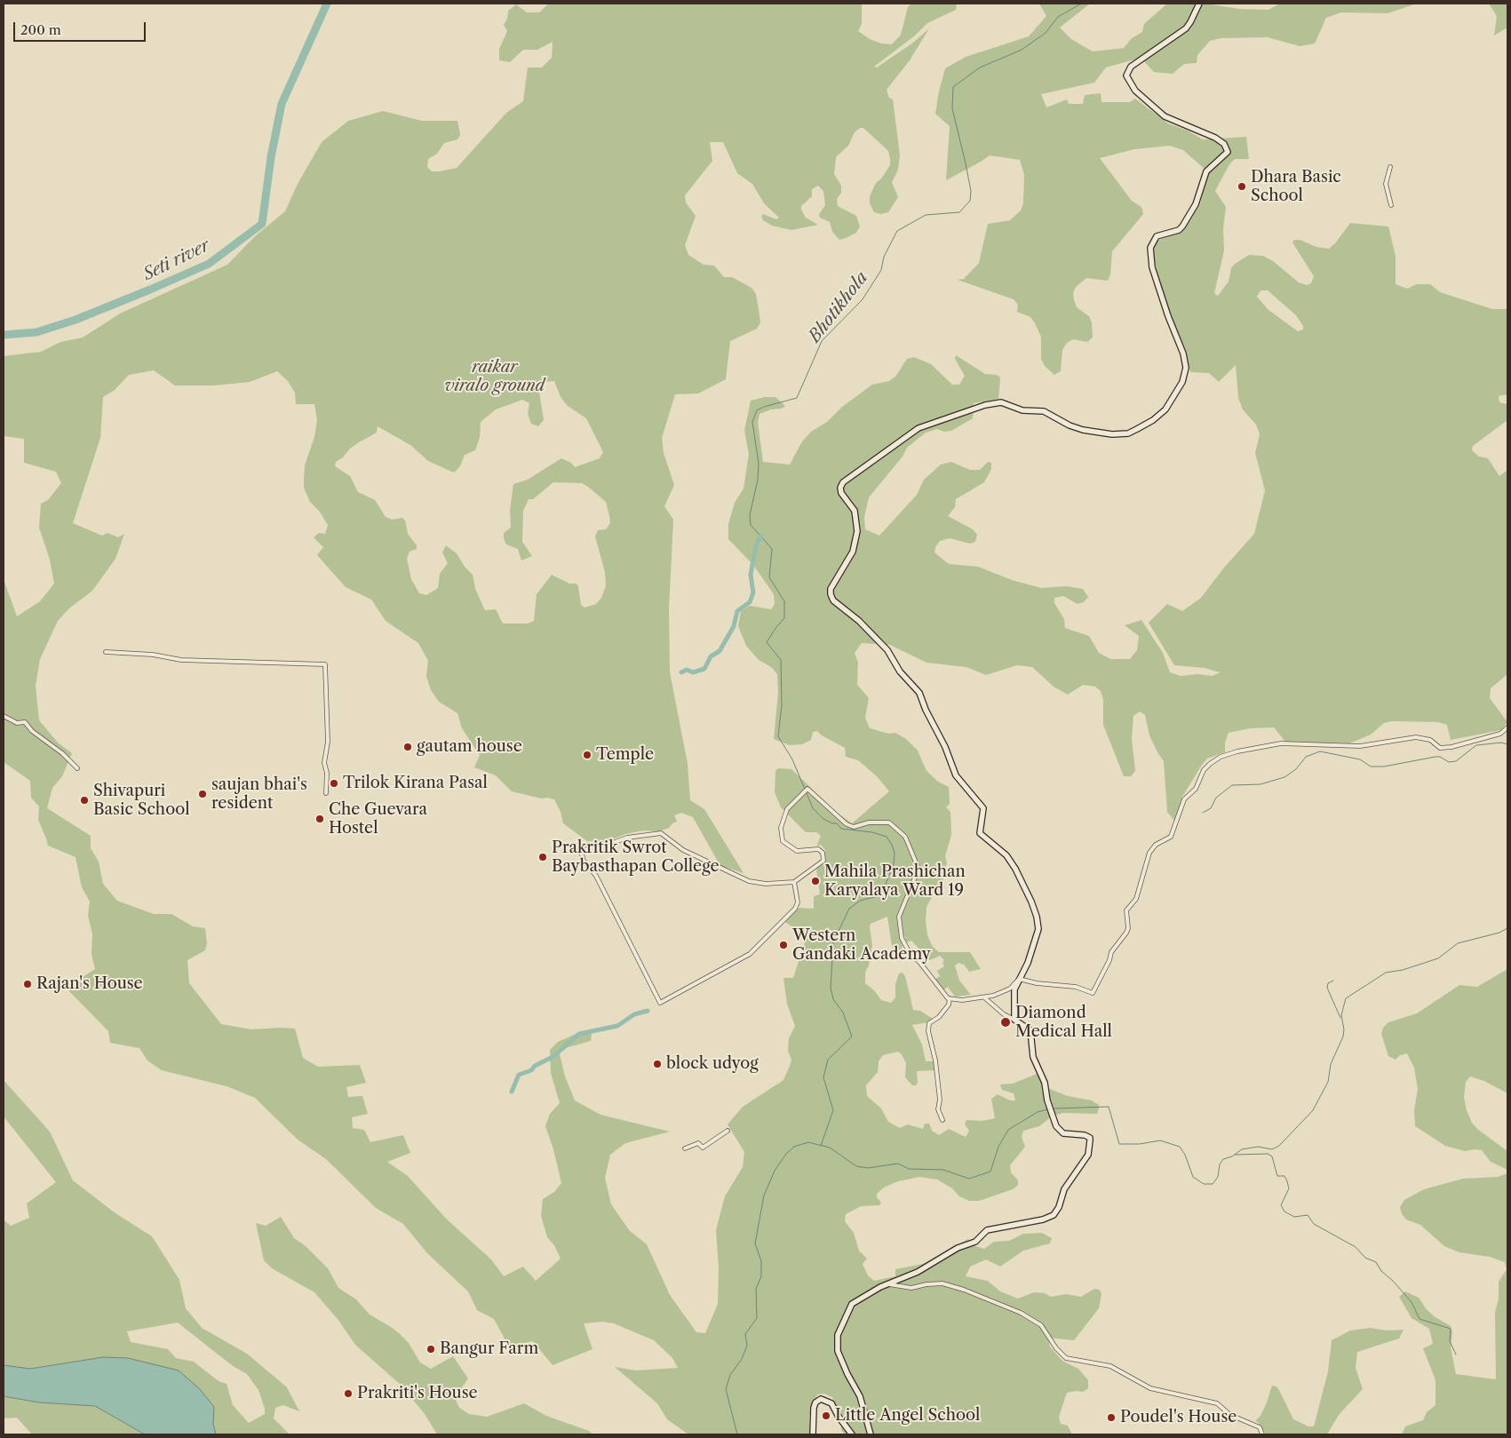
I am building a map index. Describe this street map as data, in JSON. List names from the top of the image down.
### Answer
{
  "water": ["Seti river", "Bhotikhola"],
  "parks": ["raikar viralo ground"],
  "places": [
    "Dhara Basic School",
    "gautam house",
    "Temple",
    "Trilok Kirana Pasal",
    "saujan bhai's resident",
    "Shivapuri Basic School",
    "Che Guevara Hostel",
    "Prakritik Swrot Baybasthapan College",
    "Mahila Prashichan Karyalaya Ward 19",
    "Western Gandaki Academy",
    "Rajan's House",
    "Diamond Medical Hall",
    "block udyog",
    "Bangur Farm",
    "Prakriti's House",
    "Little Angel School",
    "Poudel's House"
  ],
  "scale_bar": "200 m"
}
